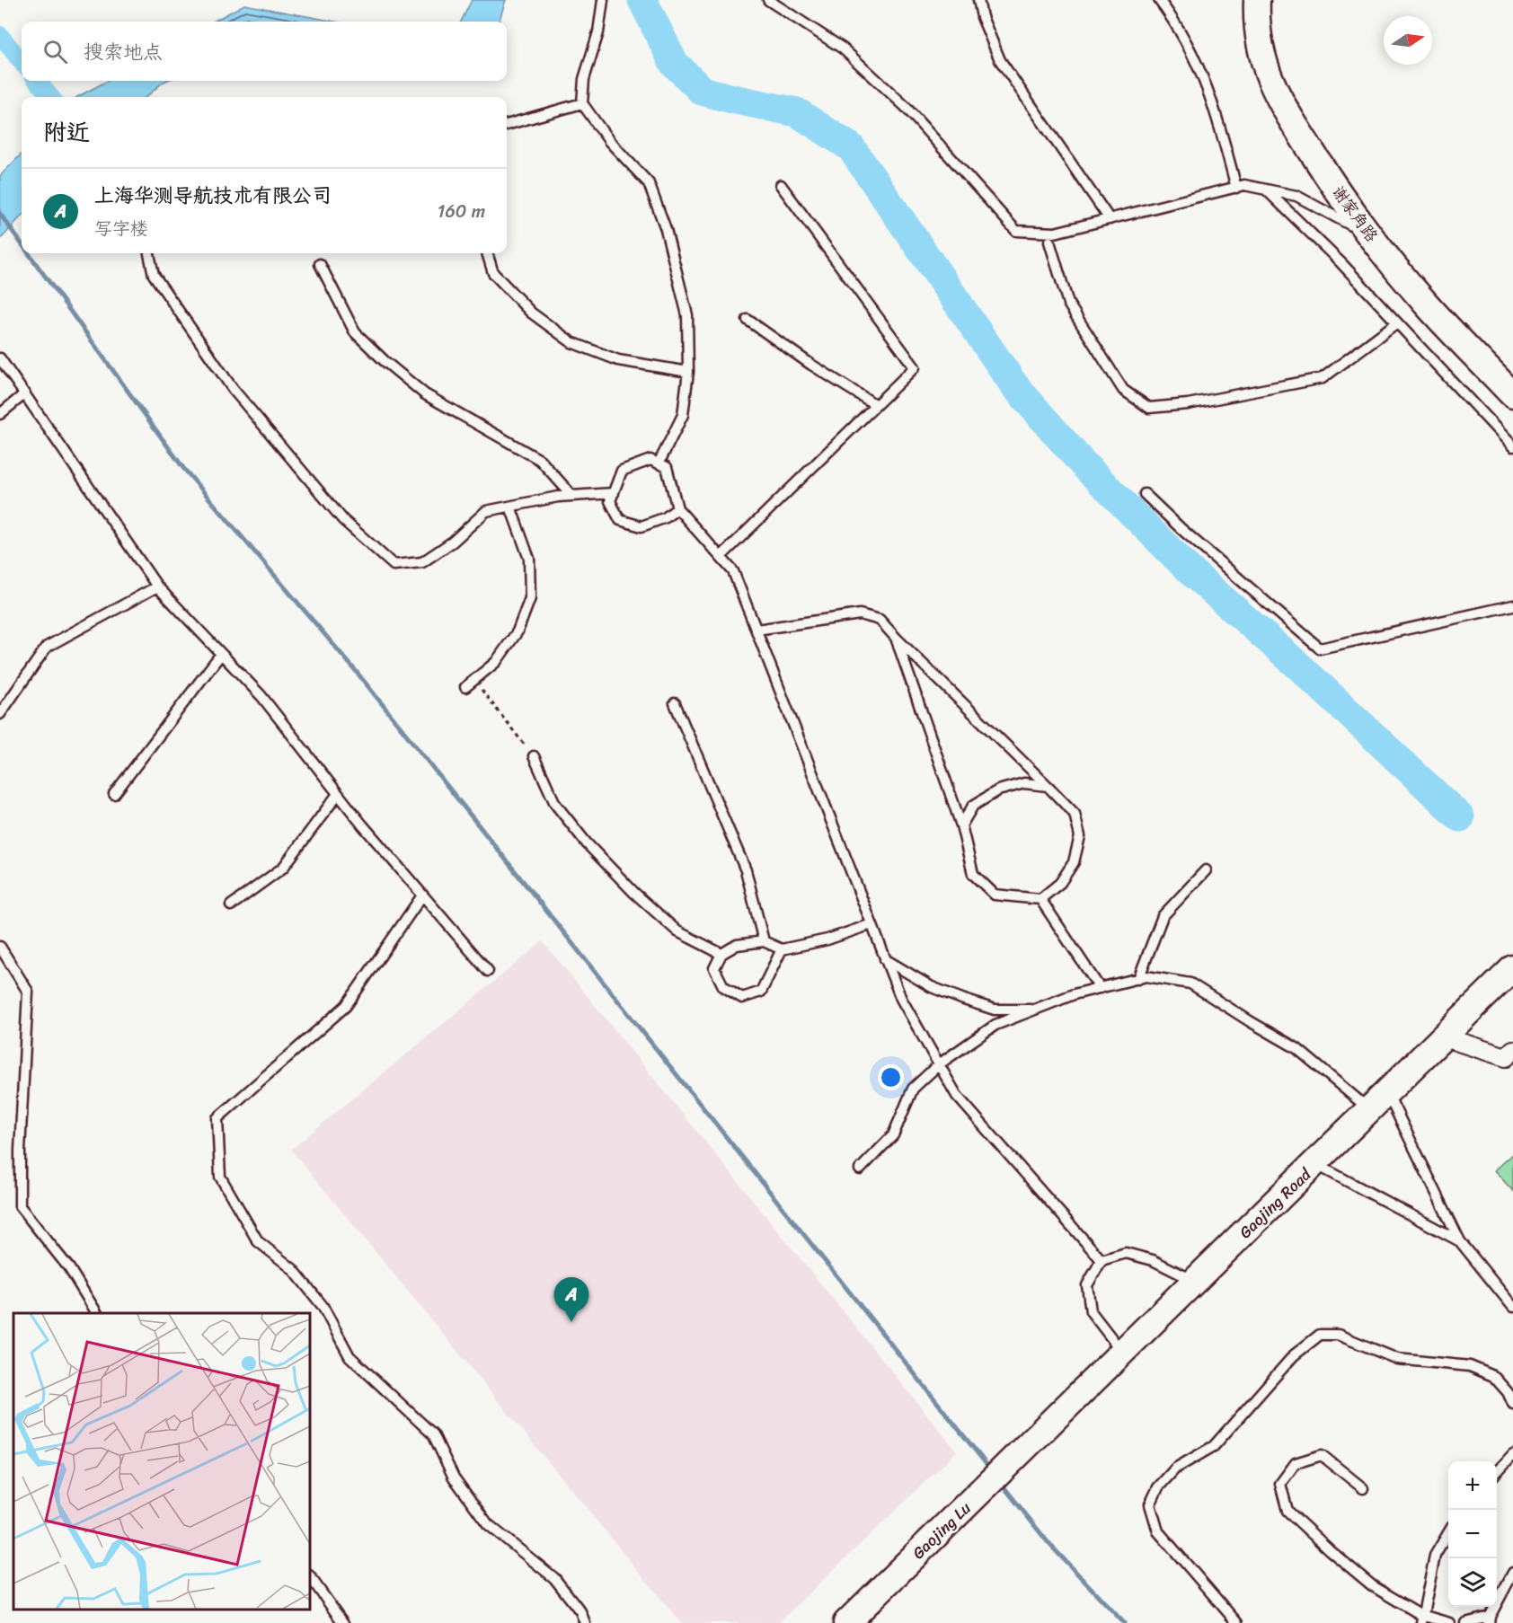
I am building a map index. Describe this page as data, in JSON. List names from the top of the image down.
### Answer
{
  "streets": {
    "main road": ["谢家角路", "Gaojing Road", "Gaojing Lu"]
  },
  "crossings": [
    ["Gaojing Road", "Gaojing Lu"]
  ],
  "north": "right",
  "page": {
    "search": "搜索地点",
    "heading": "附近",
    "list": [
      {
        "mark": "A",
        "name": "上海华测导航技术有限公司",
        "note": "写字楼",
        "value": "160 m"
      }
    ],
    "pins": "A",
    "map_buttons": ["+", "−"]
  }
}
